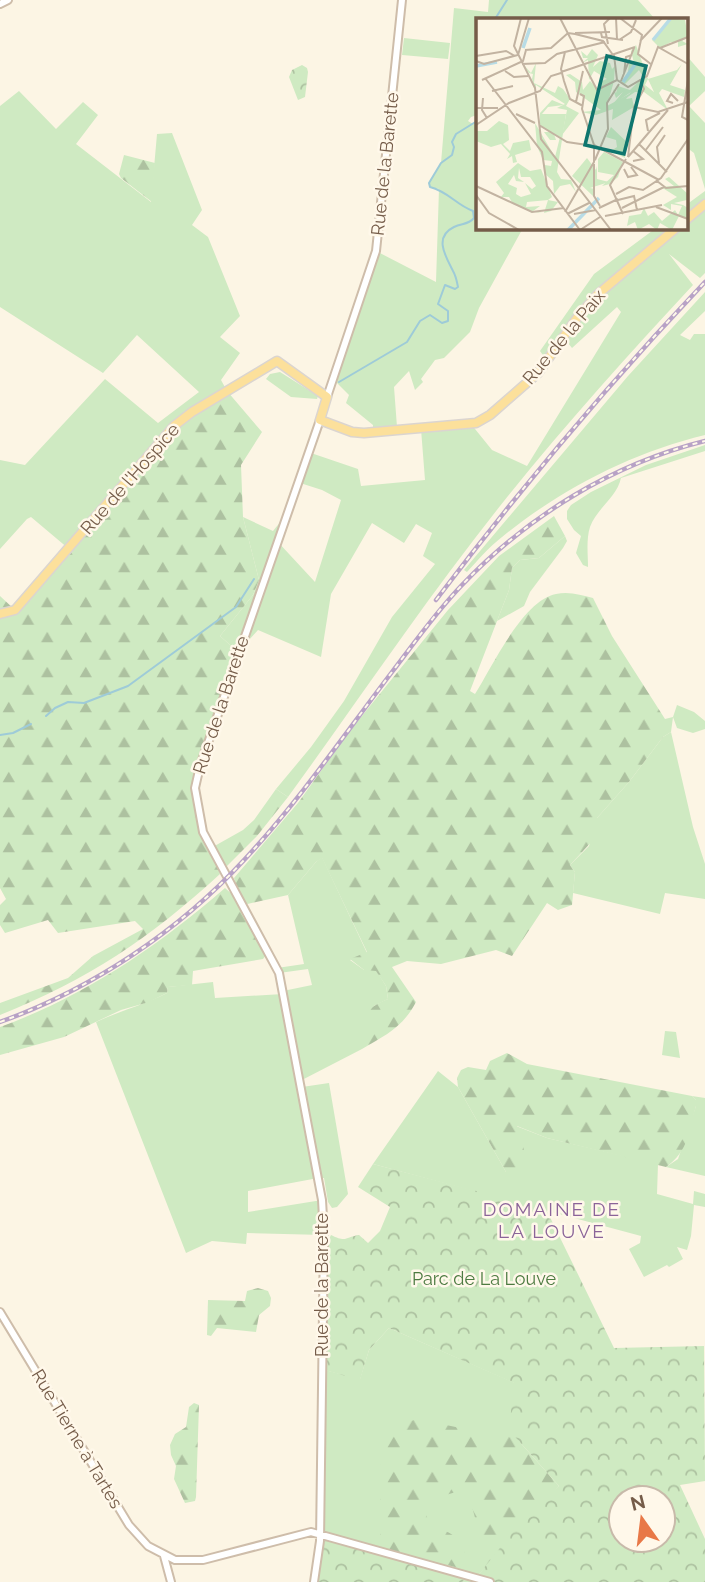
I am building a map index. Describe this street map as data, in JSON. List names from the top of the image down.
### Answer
{
  "streets": {
    "main road": ["Rue de la Barette", "Rue de la Paix", "Rue de l'Hospice"],
    "street": ["Rue Tierne à Tartes"]
  },
  "crossings": [
    ["Rue de la Barette", "Rue de la Paix"],
    ["Rue de la Barette", "Rue de l'Hospice"]
  ],
  "districts": ["DOMAINE DE LA LOUVE"],
  "parks": ["Parc de La Louve"],
  "north": "top"
}
